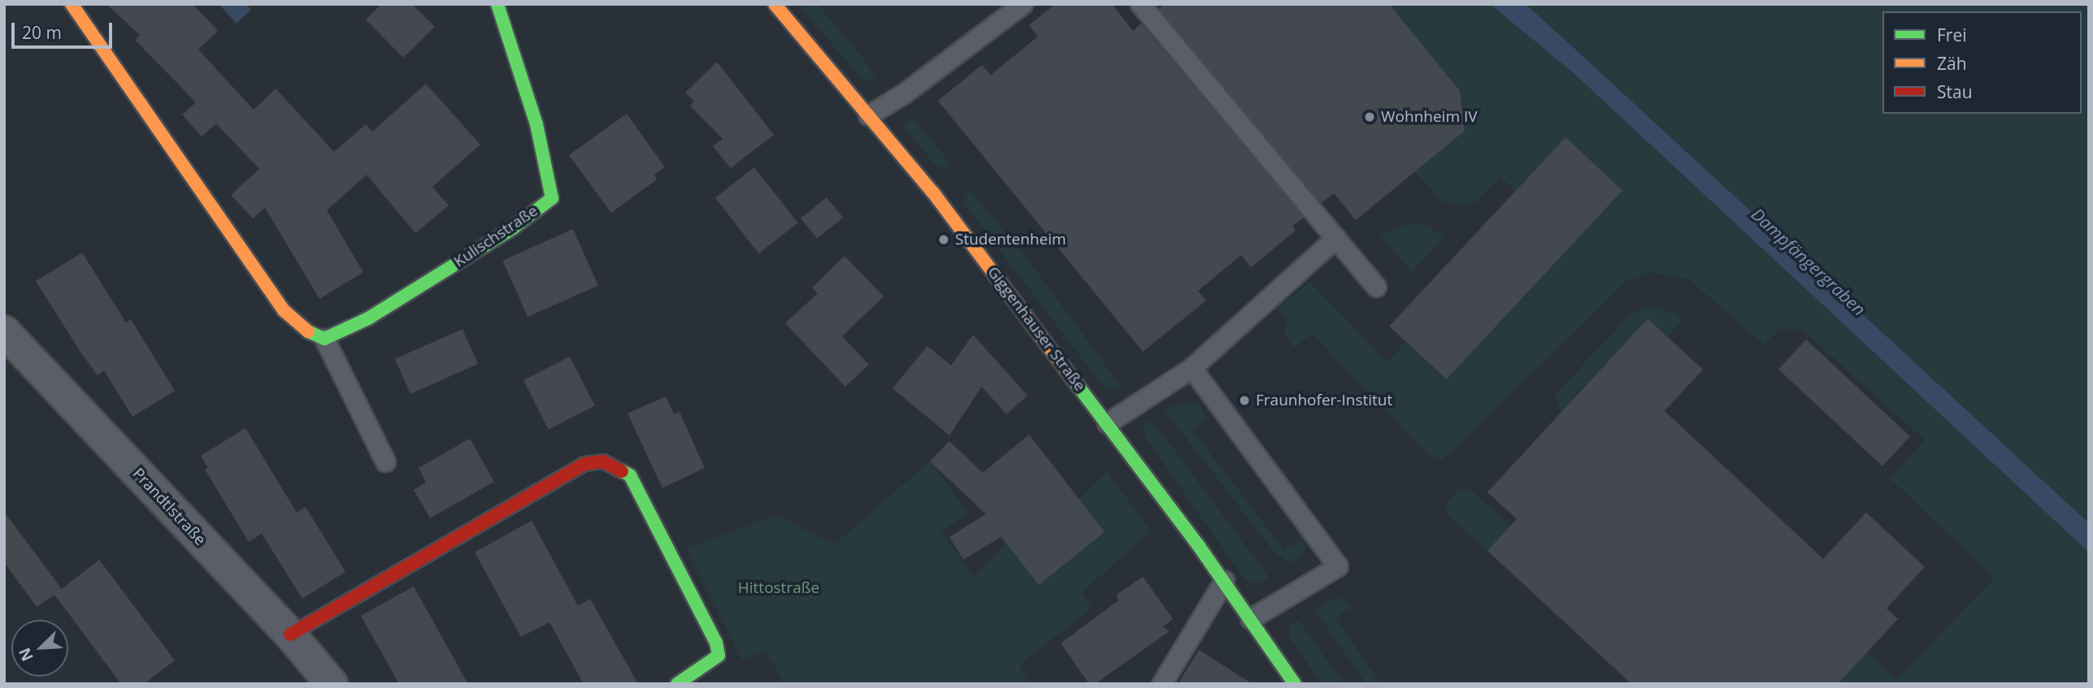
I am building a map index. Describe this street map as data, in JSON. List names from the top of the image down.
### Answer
{
  "streets": {
    "street": ["Kulischstraße", "Giggenhauser Straße", "Prandtlstraße"]
  },
  "water": ["Dampfängergraben"],
  "parks": ["Hittostraße"],
  "places": ["Wohnheim IV", "Studentenheim", "Fraunhofer-Institut"],
  "legend": ["Frei", "Zäh", "Stau"],
  "scale_bar": "20 m",
  "north": "bottom left"
}
